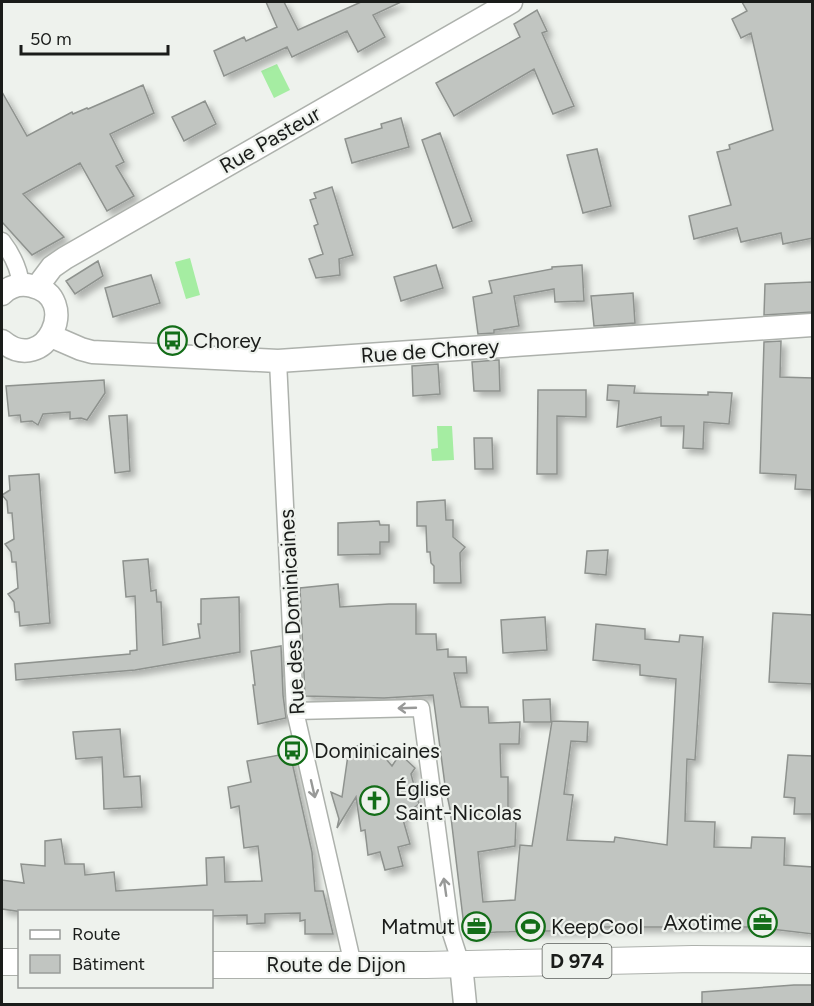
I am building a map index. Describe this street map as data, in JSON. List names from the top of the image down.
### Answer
{
  "streets": {
    "main road": ["D 974", "Route de Dijon"],
    "street": ["Rue Pasteur", "Rue de Chorey", "Rue des Dominicaines"]
  },
  "crossings": [
    ["Rue de Chorey", "Rue des Dominicaines"],
    ["Rue des Dominicaines", "Route de Dijon"],
    ["D 974", "Route de Dijon"]
  ],
  "one_way": ["Rue des Dominicaines"],
  "places": {
    "bus stop": ["Chorey", "Dominicaines"],
    "church": ["Église Saint-Nicolas"],
    "office": ["Axotime", "Matmut"],
    "sports": ["KeepCool"]
  },
  "legend": ["Route", "Bâtiment"],
  "scale_bar": "50 m"
}
